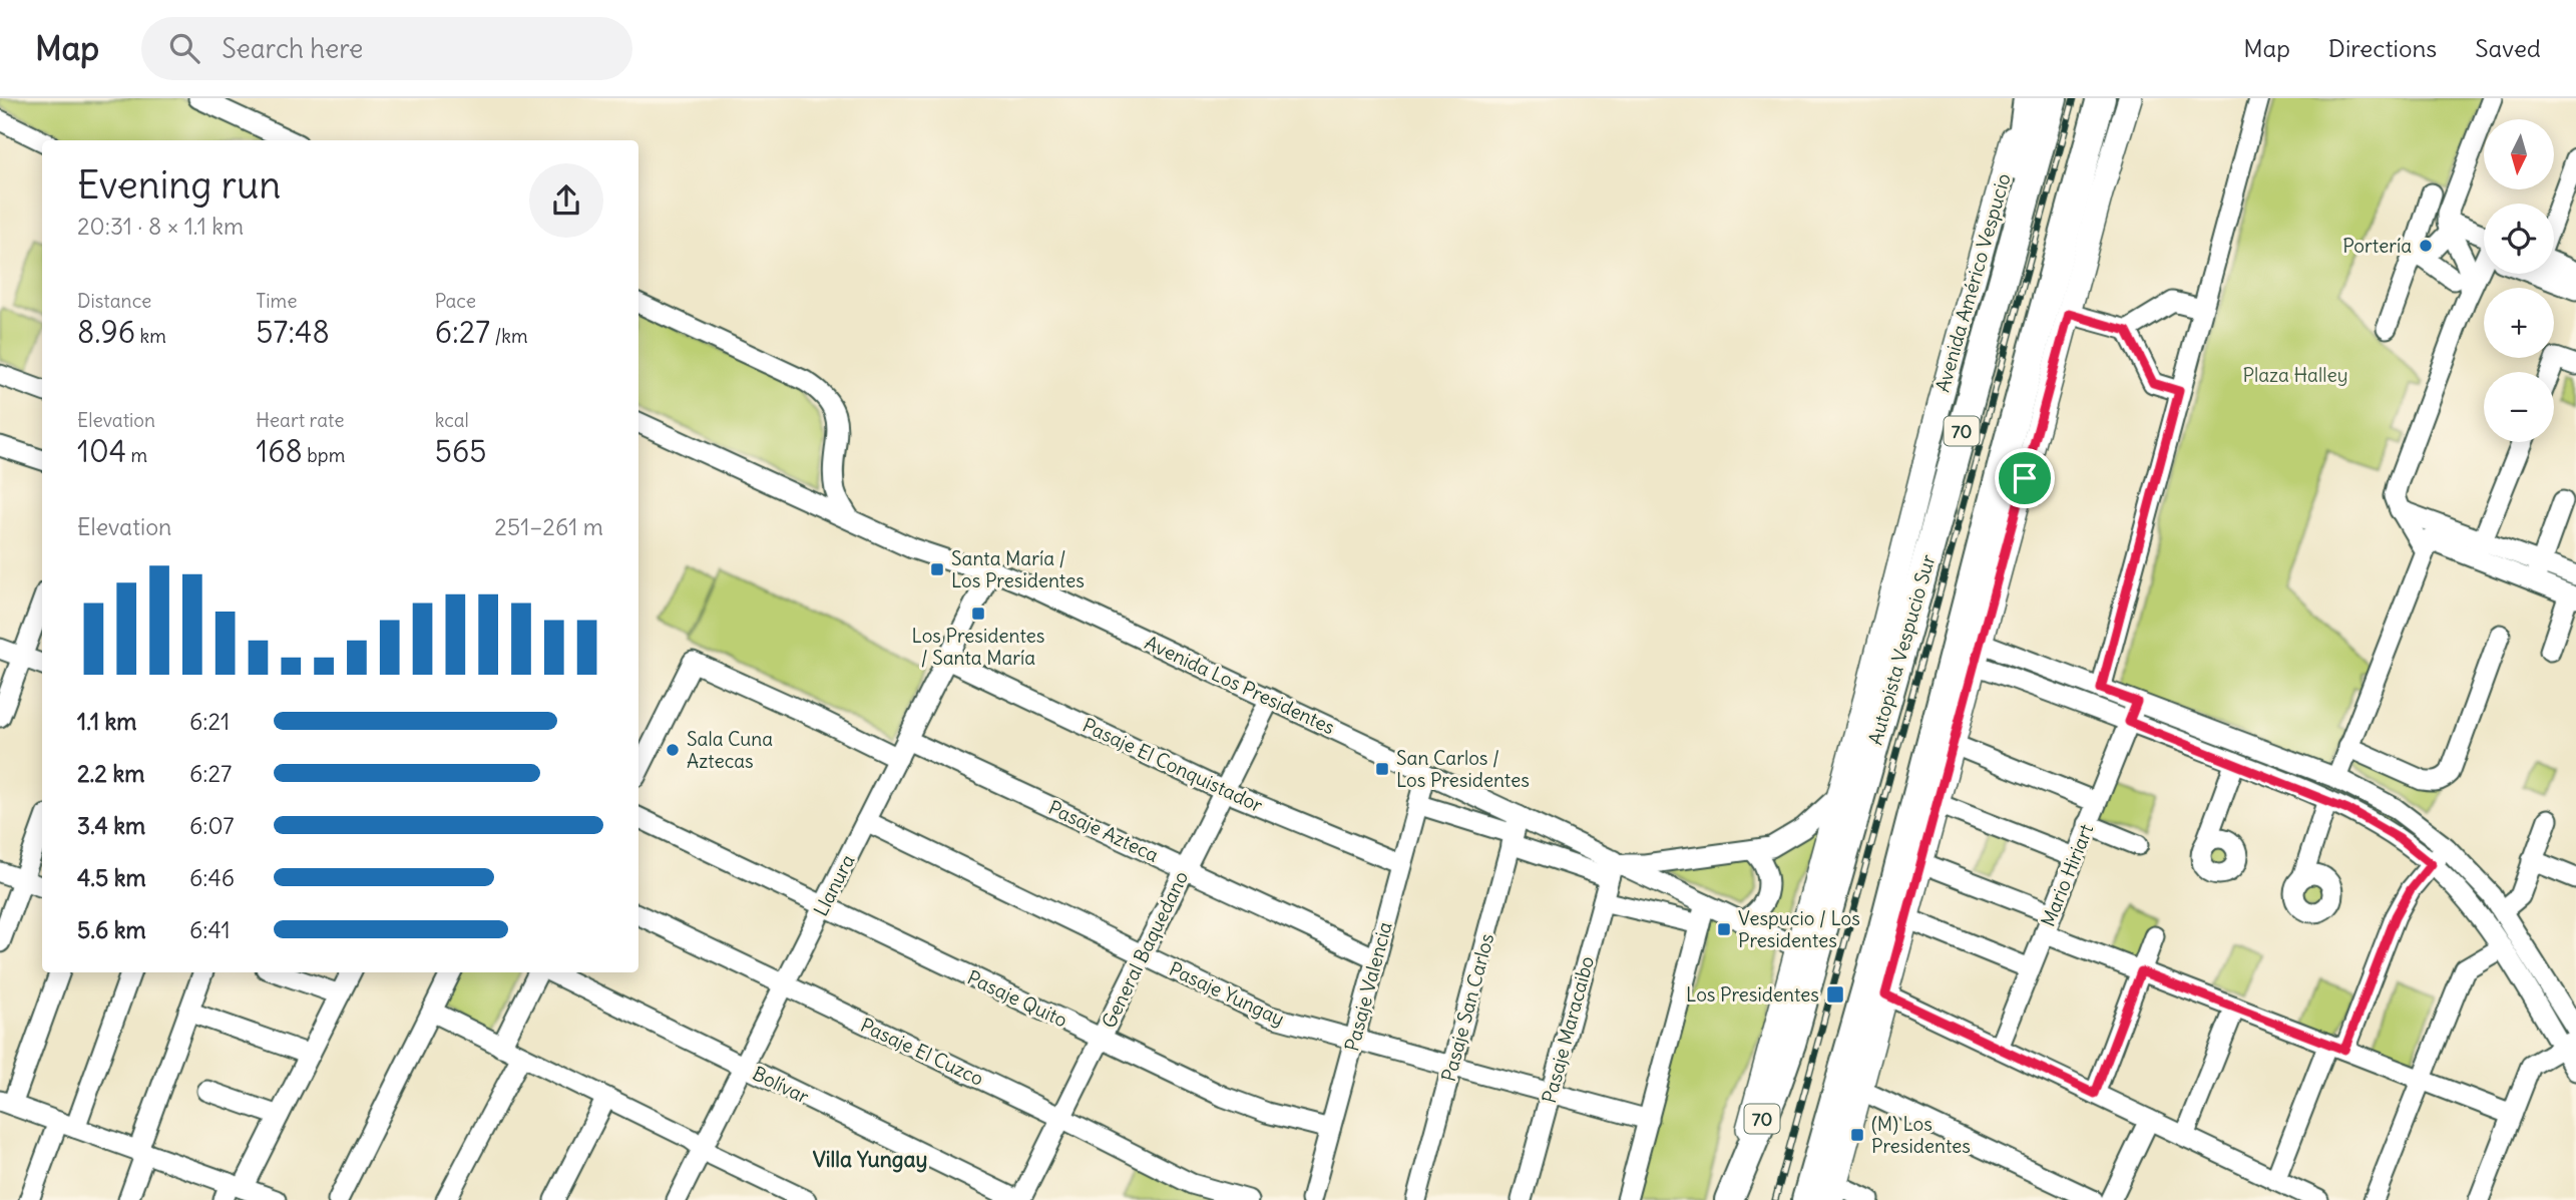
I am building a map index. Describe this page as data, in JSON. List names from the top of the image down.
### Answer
{
  "streets": {
    "highway": ["70", "Autopista Vespucio Sur"],
    "main road": ["Avenida Américo Vespucio"],
    "street": [
      "Avenida Los Presidentes",
      "Pasaje El Conquistador",
      "Pasaje Azteca",
      "Mario Hiriart",
      "Llanura",
      "General Baquedano",
      "Pasaje Valencia",
      "Pasaje Yungay",
      "Pasaje Quito",
      "Pasaje San Carlos",
      "Pasaje Maracaibo",
      "Pasaje El Cuzco",
      "Bolívar"
    ]
  },
  "crossings": [
    ["Avenida Américo Vespucio", "Autopista Vespucio Sur"],
    ["Avenida Américo Vespucio", "Avenida Los Presidentes"],
    ["Avenida Los Presidentes", "Llanura"],
    ["Avenida Los Presidentes", "General Baquedano"],
    ["Avenida Los Presidentes", "Pasaje Valencia"],
    ["Avenida Los Presidentes", "Pasaje San Carlos"],
    ["Avenida Los Presidentes", "Pasaje Maracaibo"],
    ["Pasaje El Conquistador", "Llanura"],
    ["Pasaje El Conquistador", "General Baquedano"],
    ["Pasaje El Conquistador", "Pasaje Valencia"],
    ["Pasaje Azteca", "Llanura"],
    ["Pasaje Azteca", "General Baquedano"],
    ["Pasaje Azteca", "Pasaje Valencia"],
    ["Llanura", "Pasaje Yungay"],
    ["Llanura", "Pasaje Quito"],
    ["Llanura", "Pasaje El Cuzco"],
    ["Llanura", "Bolívar"],
    ["General Baquedano", "Pasaje Yungay"],
    ["General Baquedano", "Pasaje Quito"],
    ["General Baquedano", "Pasaje El Cuzco"],
    ["General Baquedano", "Bolívar"],
    ["Pasaje Valencia", "Pasaje Yungay"],
    ["Pasaje Valencia", "Pasaje Quito"],
    ["Pasaje Yungay", "Pasaje San Carlos"],
    ["Pasaje Yungay", "Pasaje Maracaibo"]
  ],
  "districts": ["Villa Yungay"],
  "parks": ["Plaza Halley"],
  "places": {
    "other": ["Portería", "Sala Cuna Aztecas"],
    "transit": [
      "Santa María / Los Presidentes",
      "Los Presidentes / Santa María",
      "San Carlos / Los Presidentes",
      "Vespucio / Los Presidentes",
      "Los Presidentes",
      "(M) Los Presidentes"
    ]
  },
  "north": "bottom",
  "page": {
    "header": "Map",
    "search": "Search here",
    "nav": ["Map", "Directions", "Saved"],
    "map_buttons": ["+", "−"],
    "heading": ["Evening run", "20:31 · 8 × 1.1 km"],
    "stats": [
      ["Distance", "8.96 km"],
      ["Time", "57:48"],
      ["Pace", "6:27 /km"],
      ["Elevation", "104 m"],
      ["Heart rate", "168 bpm"],
      ["kcal", "565"]
    ],
    "chart": ["Elevation", "251–261 m"],
    "list": [
      {
        "name": "1.1 km",
        "note": "6:21"
      },
      {
        "name": "2.2 km",
        "note": "6:27"
      },
      {
        "name": "3.4 km",
        "note": "6:07"
      },
      {
        "name": "4.5 km",
        "note": "6:46"
      },
      {
        "name": "5.6 km",
        "note": "6:41"
      }
    ]
  }
}
